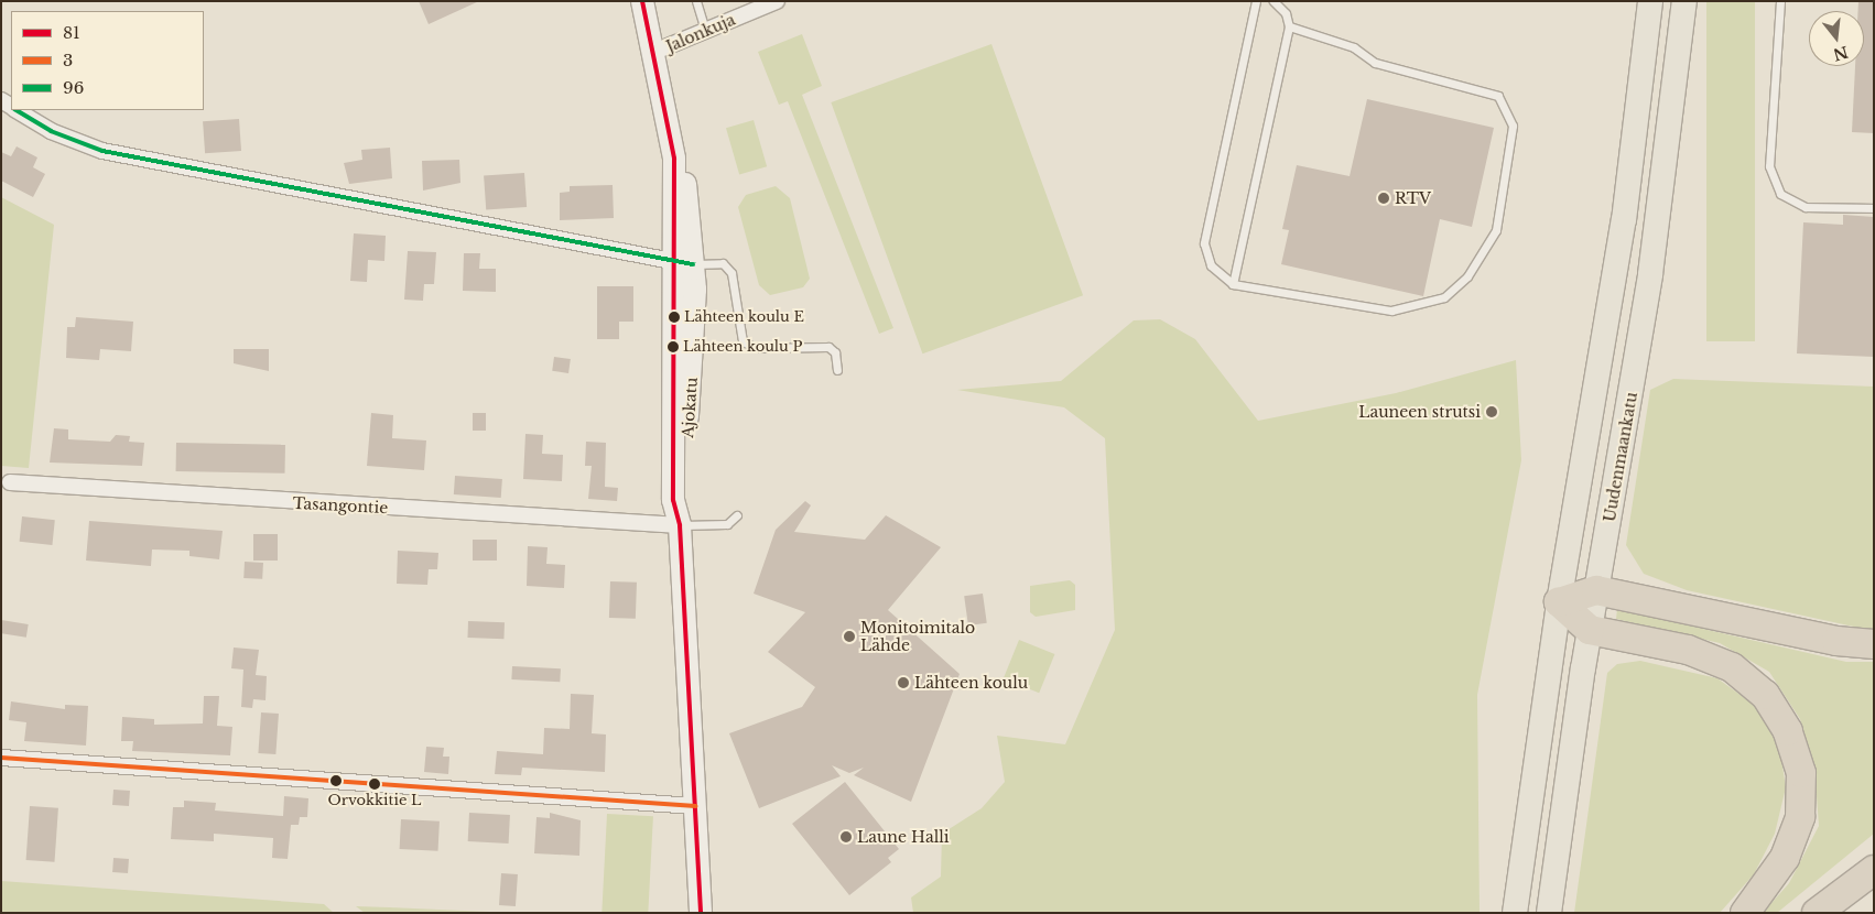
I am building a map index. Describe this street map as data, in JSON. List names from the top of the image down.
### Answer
{
  "streets": {
    "main road": ["Uudenmaankatu"],
    "street": ["Jalonkuja", "Ajokatu", "Tasangontie"]
  },
  "crossings": [
    ["Jalonkuja", "Ajokatu"],
    ["Ajokatu", "Tasangontie"]
  ],
  "places": [
    "RTV",
    "Lähteen koulu E",
    "Lähteen koulu P",
    "Launeen strutsi",
    "Monitoimitalo Lähde",
    "Lähteen koulu",
    "Orvokkitie L",
    "Laune Halli"
  ],
  "lines": ["transit line 81", "transit line 96", "transit line 3"],
  "legend": ["81", "3", "96"],
  "north": "bottom"
}
